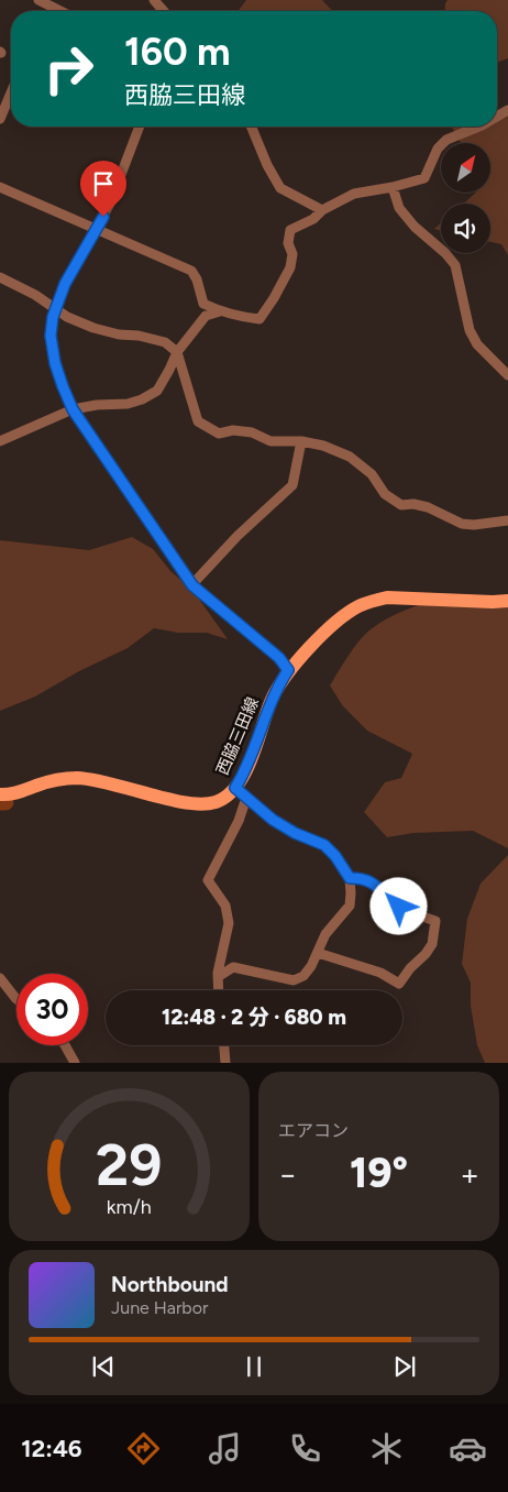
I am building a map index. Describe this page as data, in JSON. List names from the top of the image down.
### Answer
{
  "streets": {
    "main road": ["西脇三田線"]
  },
  "north": "top right",
  "page": {
    "turn": ["160 m", "西脇三田線"],
    "limit": "30",
    "trip": "12:48 · 2 分 · 680 m",
    "tile": "エアコン",
    "heat": ["−", "19°", "+"],
    "song": ["Northbound", "June Harbor"],
    "tabs": "12:46",
    "gauge": ["29", "km/h"]
  }
}
